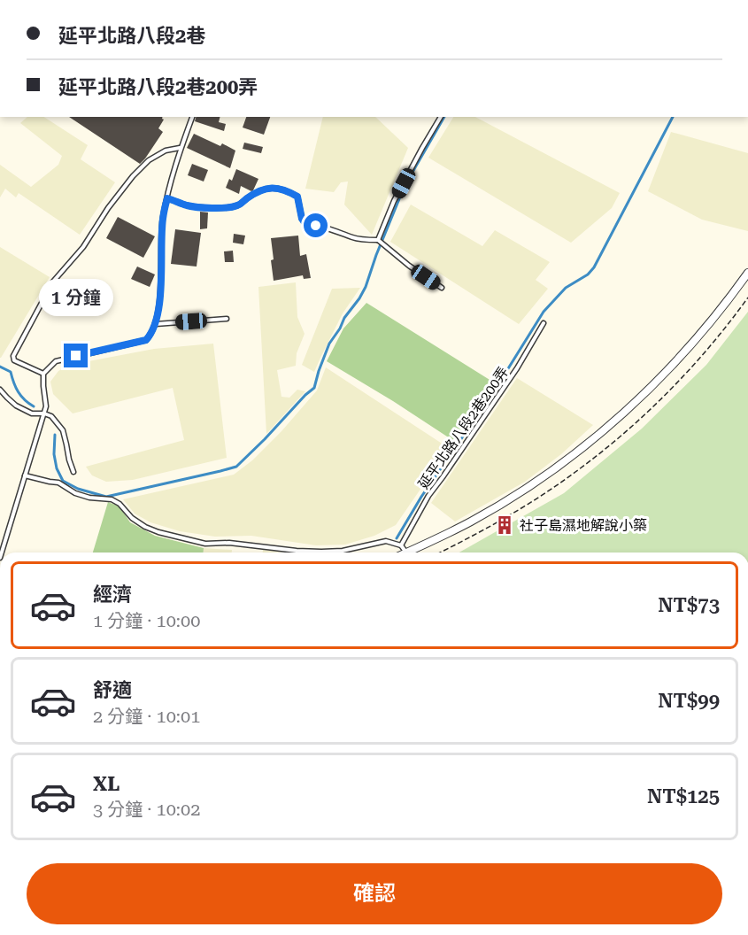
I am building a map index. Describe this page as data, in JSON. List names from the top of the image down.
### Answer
{
  "streets": {
    "lane": ["延平北路八段2巷200弄"]
  },
  "places": {
    "building": ["社子島濕地解說小築"]
  },
  "page": {
    "banner": ["延平北路八段2巷", "延平北路八段2巷200弄"],
    "bubble": "1 分鐘",
    "list": [
      {
        "name": "經濟",
        "note": "1 分鐘 · 10:00",
        "value": "NT$73"
      },
      {
        "name": "舒適",
        "note": "2 分鐘 · 10:01",
        "value": "NT$99"
      },
      {
        "name": "XL",
        "note": "3 分鐘 · 10:02",
        "value": "NT$125"
      }
    ],
    "buttons": "確認"
  }
}
